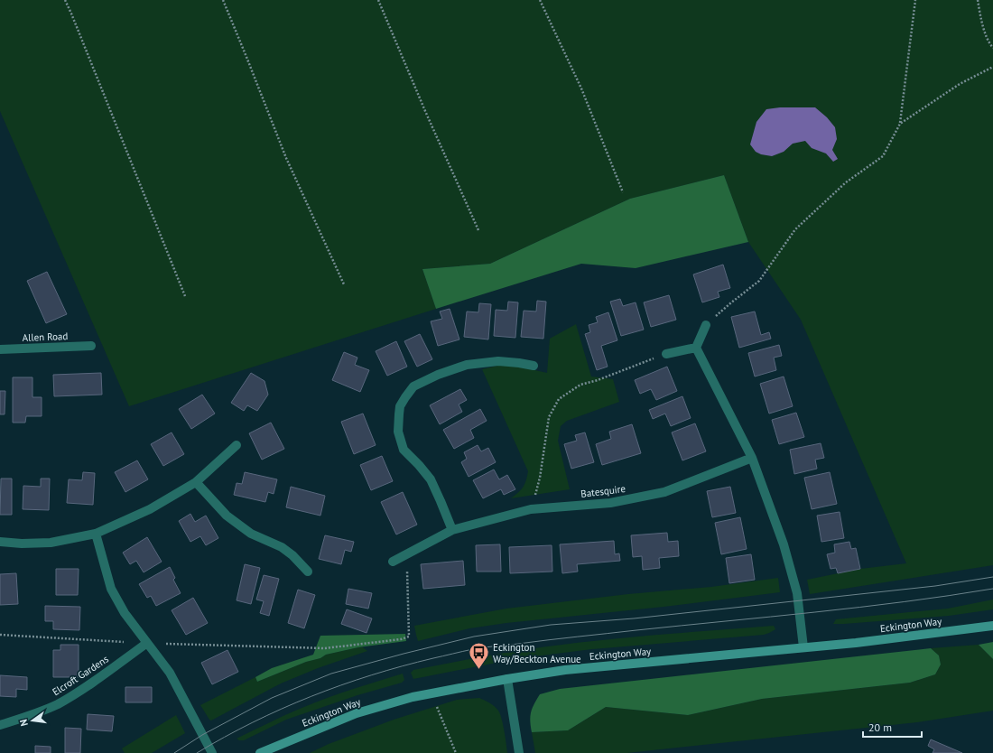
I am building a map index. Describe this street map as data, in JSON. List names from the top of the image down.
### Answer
{
  "streets": {
    "main road": ["Eckington Way"],
    "street": ["Allen Road", "Batesquire", "Elcroft Gardens"]
  },
  "places": {
    "bus stop": ["Eckington Way/Beckton Avenue"]
  },
  "scale_bar": "20 m",
  "north": "left"
}
